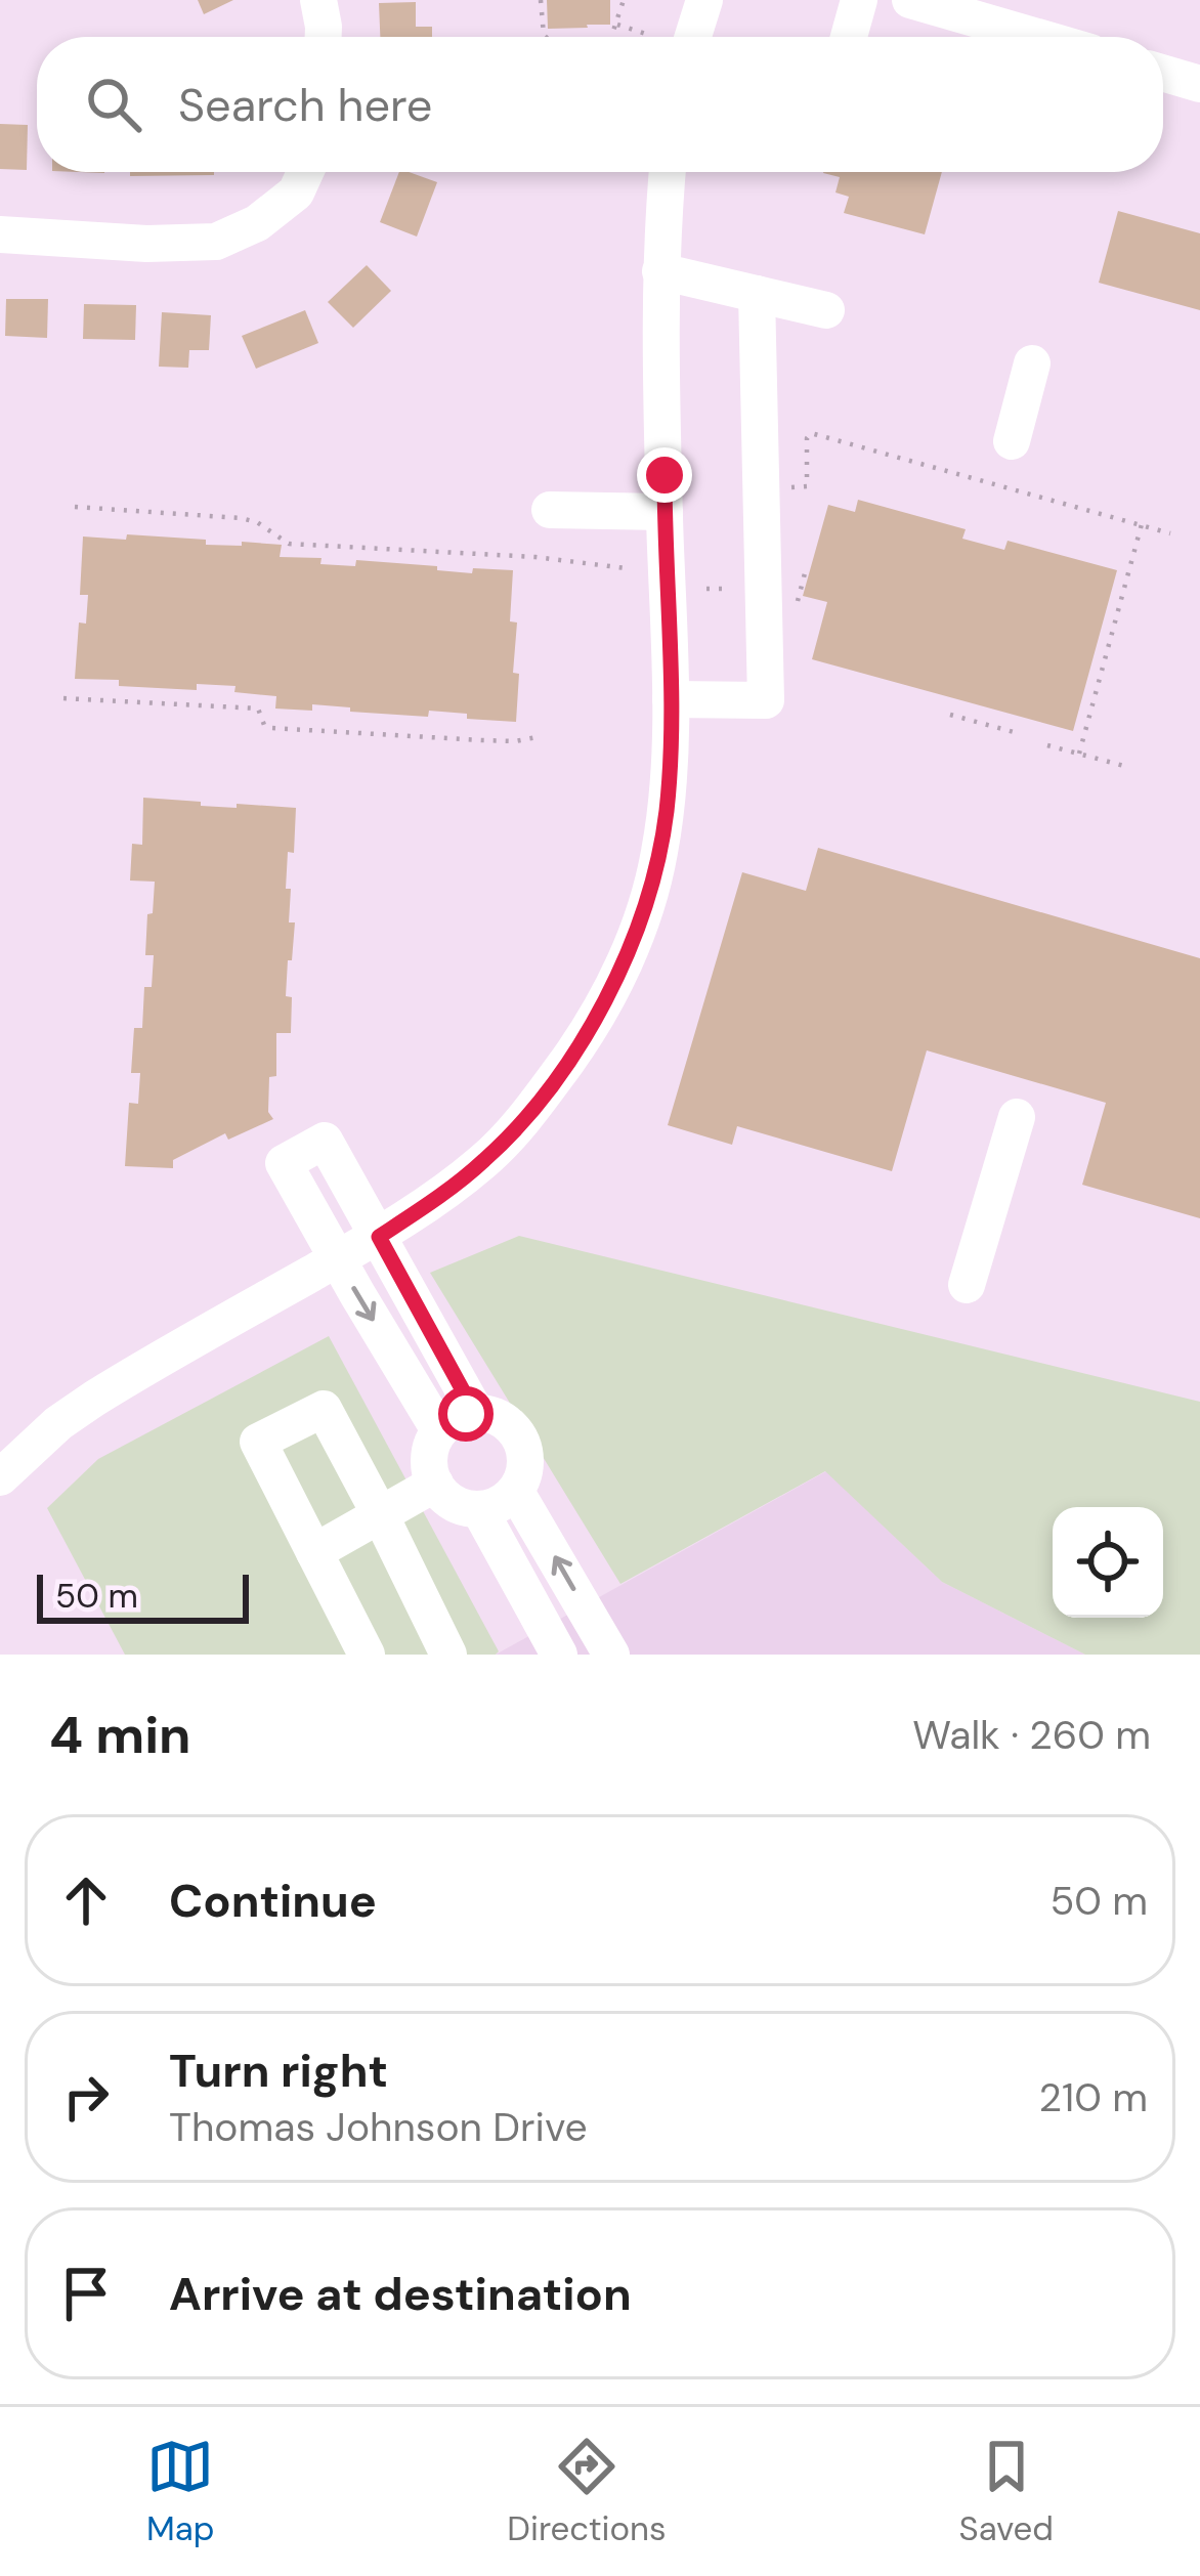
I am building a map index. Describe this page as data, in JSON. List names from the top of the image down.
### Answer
{
  "scale_bar": "50 m",
  "page": {
    "search": "Search here",
    "scale": "50 m",
    "heading": ["4 min", "Walk · 260 m"],
    "list": [
      ["Continue", "50 m"],
      ["Turn right", "Thomas Johnson Drive", "210 m"],
      "Arrive at destination"
    ],
    "nav": ["Map", "Directions", "Saved"]
  }
}
